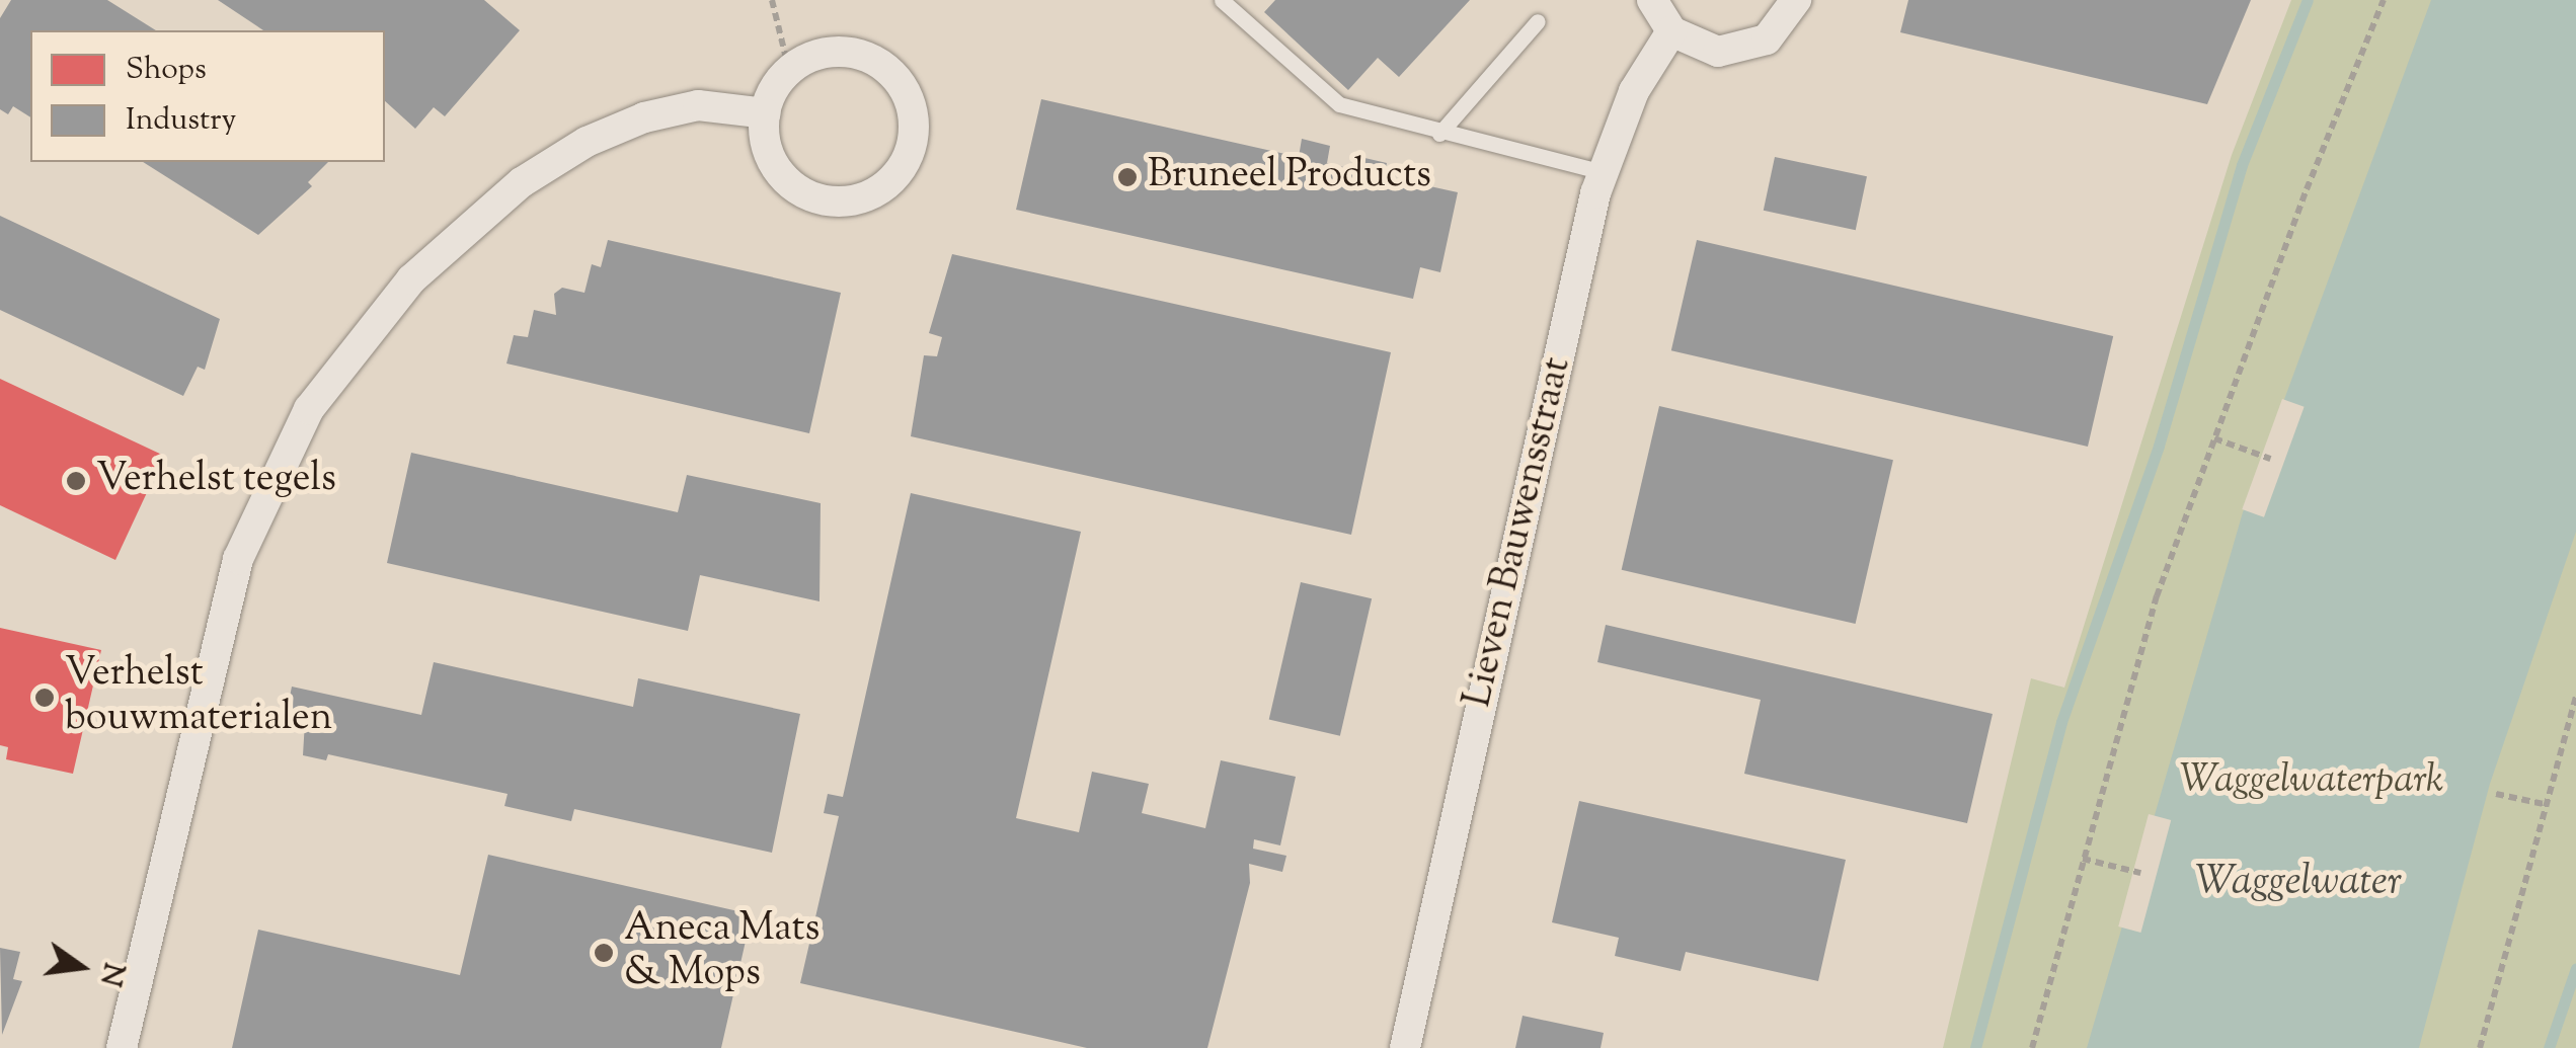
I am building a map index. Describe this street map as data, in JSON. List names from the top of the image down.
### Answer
{
  "streets": {
    "street": ["Lieven Bauwensstraat"]
  },
  "water": ["Waggelwater"],
  "parks": ["Waggelwaterpark"],
  "places": [
    "Bruneel Products",
    "Verhelst tegels",
    "Verhelst bouwmaterialen",
    "Aneca Mats & Mops"
  ],
  "legend": ["Shops", "Industry"],
  "north": "right"
}
